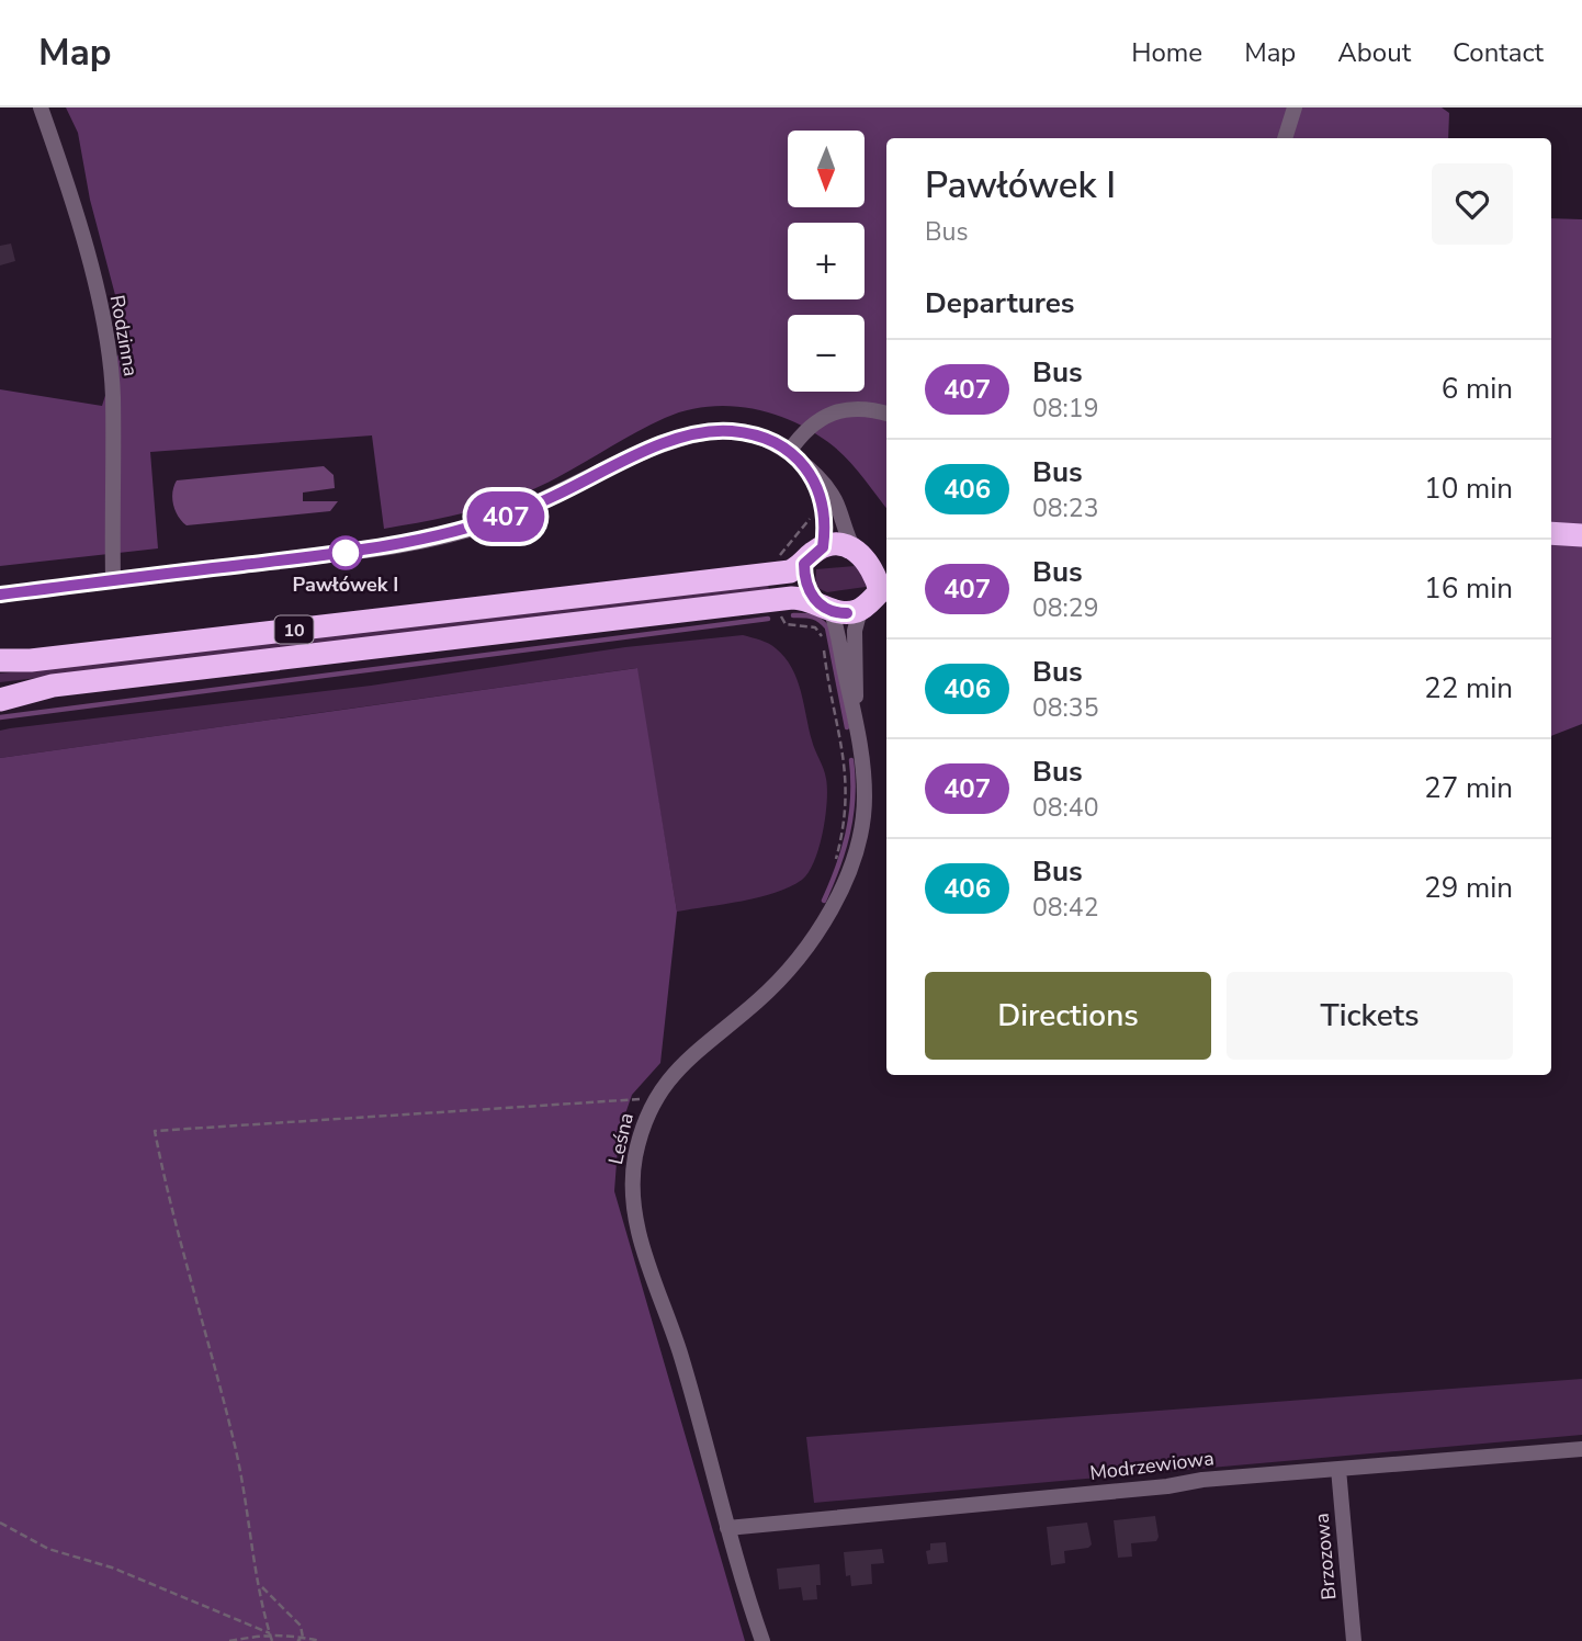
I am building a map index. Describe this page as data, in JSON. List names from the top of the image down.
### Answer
{
  "streets": {
    "highway": ["10"],
    "street": [
      "Rodzinna",
      "Leśna",
      "Modrzewiowa",
      "Brzozowa"
    ]
  },
  "crossings": [
    ["10", "Leśna"],
    ["Leśna", "Modrzewiowa"],
    ["Modrzewiowa", "Brzozowa"]
  ],
  "places": ["Pawłówek I"],
  "lines": ["bus line 407"],
  "north": "bottom",
  "page": {
    "header": "Map",
    "nav": [
      "Home",
      "Map",
      "About",
      "Contact"
    ],
    "on_map": "407",
    "map_buttons": ["+", "−"],
    "heading": [
      ["Pawłówek I", "Bus"],
      "Departures"
    ],
    "list": [
      {
        "mark": "407",
        "name": "Bus",
        "note": "08:19",
        "value": "6 min"
      },
      {
        "mark": "406",
        "name": "Bus",
        "note": "08:23",
        "value": "10 min"
      },
      {
        "mark": "407",
        "name": "Bus",
        "note": "08:29",
        "value": "16 min"
      },
      {
        "mark": "406",
        "name": "Bus",
        "note": "08:35",
        "value": "22 min"
      },
      {
        "mark": "407",
        "name": "Bus",
        "note": "08:40",
        "value": "27 min"
      },
      {
        "mark": "406",
        "name": "Bus",
        "note": "08:42",
        "value": "29 min"
      }
    ],
    "buttons": ["Directions", "Tickets"]
  }
}
